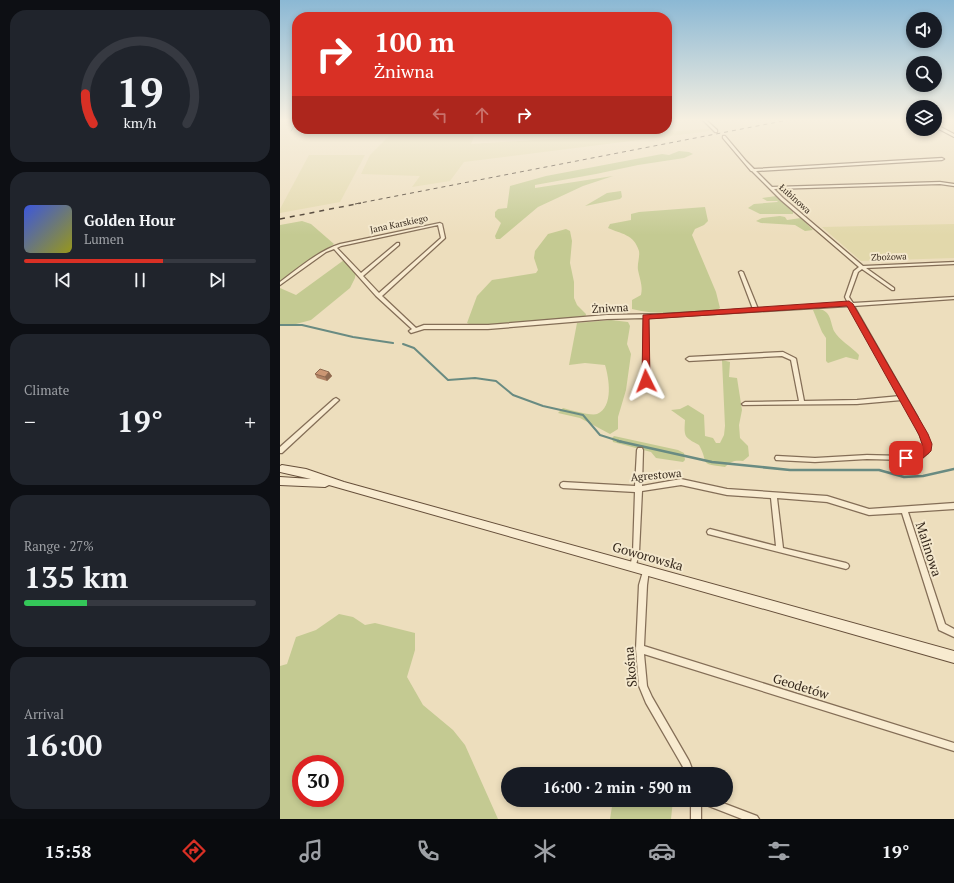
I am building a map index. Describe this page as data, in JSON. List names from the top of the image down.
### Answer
{
  "streets": {
    "street": [
      "Łubinowa",
      "Jana Karskiego",
      "Zbożowa",
      "Żniwna",
      "Agrestowa",
      "Malinowa",
      "Goworowska",
      "Skośna",
      "Geodetów"
    ]
  },
  "crossings": [
    ["Łubinowa", "Zbożowa"],
    ["Jana Karskiego", "Żniwna"],
    ["Agrestowa", "Malinowa"],
    ["Goworowska", "Skośna"],
    ["Skośna", "Geodetów"]
  ],
  "page": {
    "turn": ["100 m", "Żniwna"],
    "song": ["Golden Hour", "Lumen"],
    "tile": [
      "Climate",
      ["Range · 27%", "135 km"],
      ["Arrival", "16:00"]
    ],
    "heat": ["−", "19°", "+"],
    "limit": "30",
    "trip": "16:00 · 2 min · 590 m",
    "tabs": ["15:58", "19°"],
    "gauge": ["19", "km/h"]
  }
}
